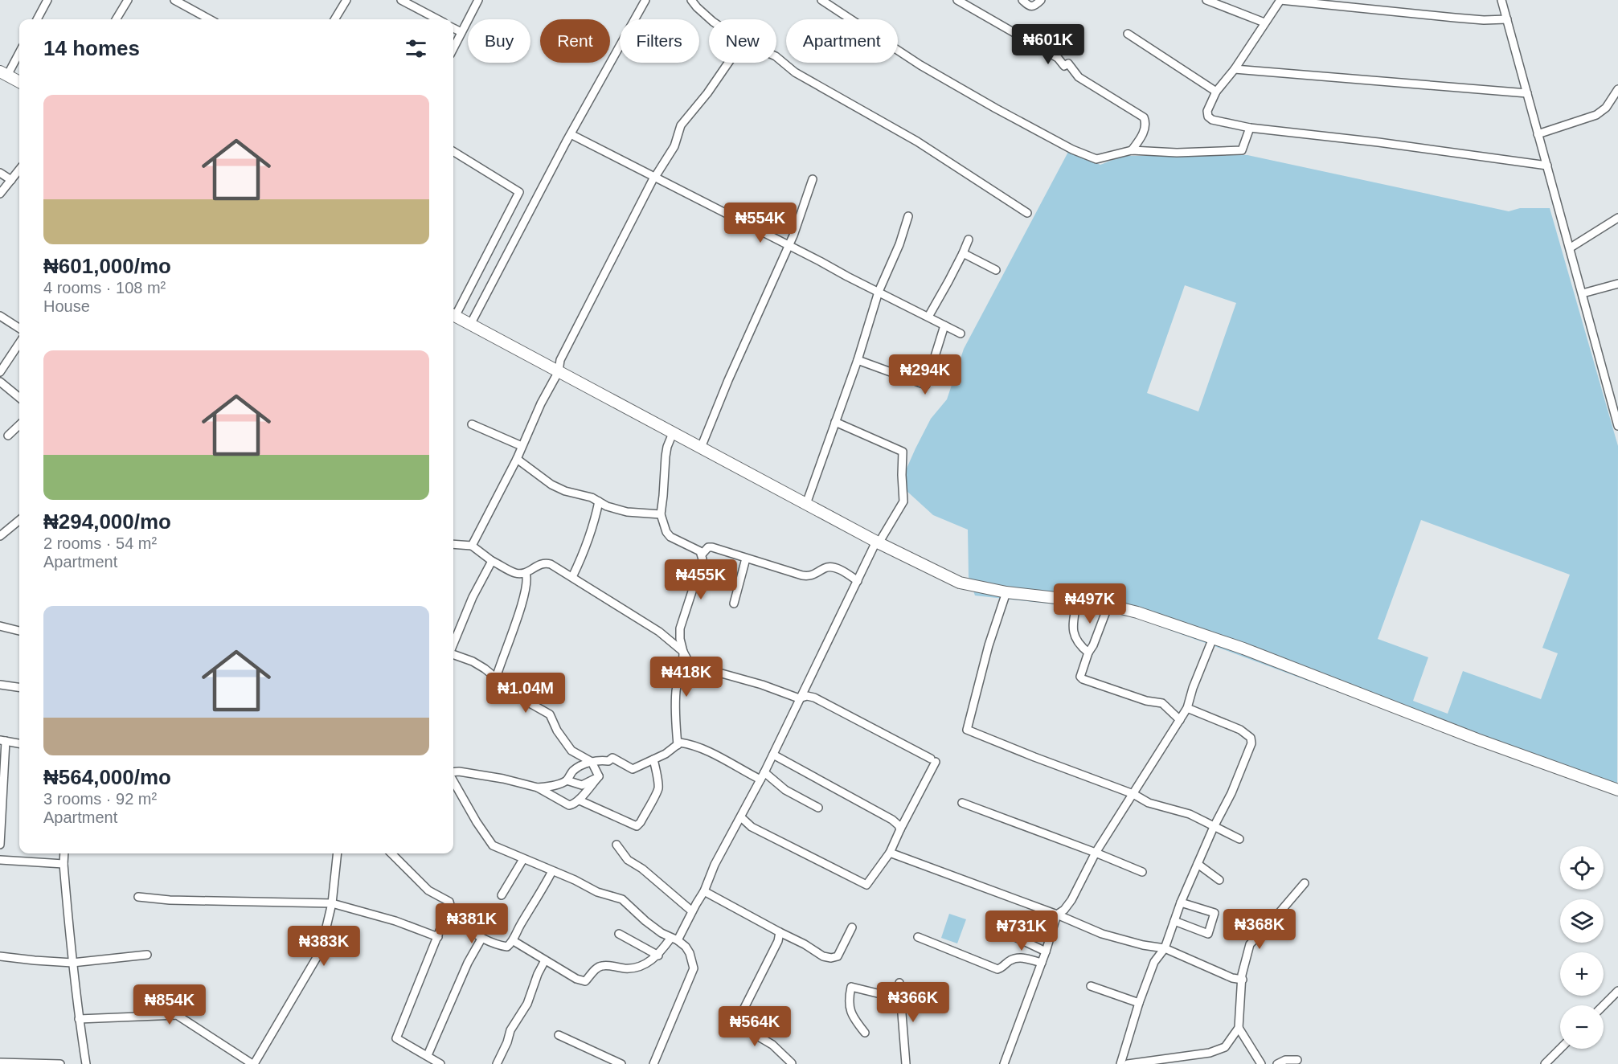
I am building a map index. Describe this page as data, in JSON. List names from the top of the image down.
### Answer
{
  "page": {
    "chip": [
      "Buy",
      "Rent",
      "Filters",
      "New",
      "Apartment"
    ],
    "heading": "14 homes",
    "price": [
      "₦601K",
      "₦554K",
      "₦294K",
      "₦455K",
      "₦497K",
      "₦418K",
      "₦1.04M",
      "₦381K",
      "₦368K",
      "₦731K",
      "₦383K",
      "₦366K",
      "₦854K",
      "₦564K"
    ],
    "list": [
      {
        "name": "₦601,000/mo",
        "note": "4 rooms · 108 m² · House"
      },
      {
        "name": "₦294,000/mo",
        "note": "2 rooms · 54 m² · Apartment"
      },
      {
        "name": "₦564,000/mo",
        "note": "3 rooms · 92 m² · Apartment"
      }
    ],
    "map_buttons": ["+", "−"]
  }
}
